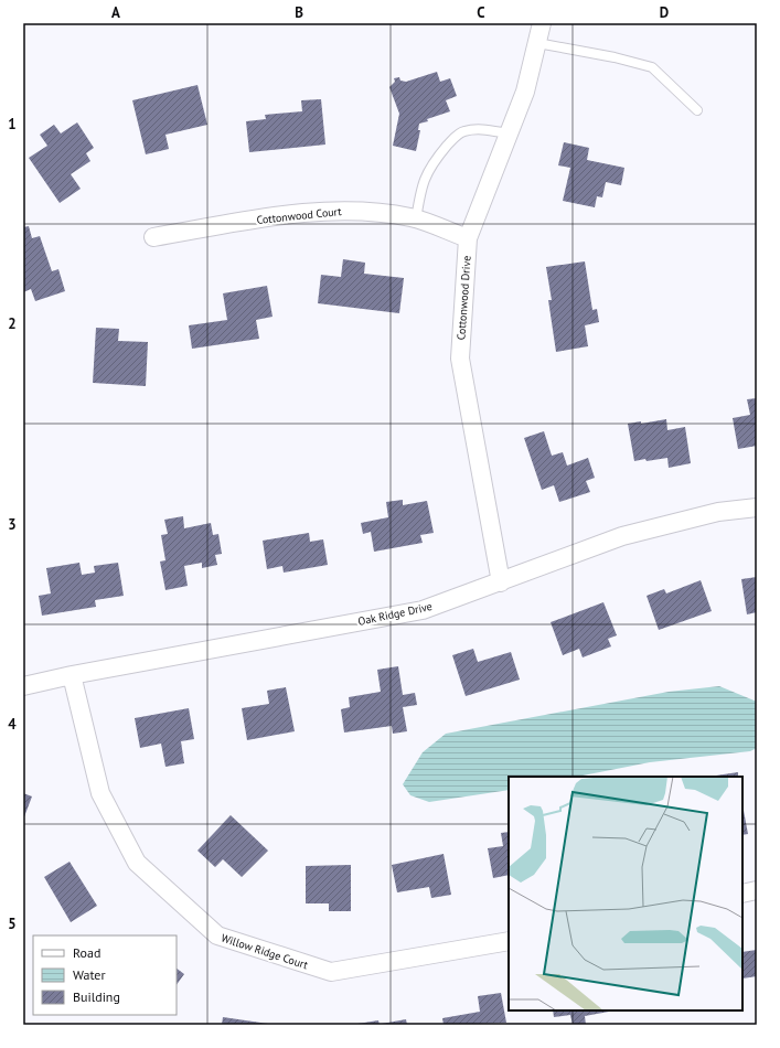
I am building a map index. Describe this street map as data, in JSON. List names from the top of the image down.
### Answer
{
  "streets": {
    "street": [
      "Cottonwood Court",
      "Cottonwood Drive",
      "Oak Ridge Drive",
      "Willow Ridge Court"
    ]
  },
  "crossings": [
    ["Cottonwood Court", "Cottonwood Drive"],
    ["Cottonwood Drive", "Oak Ridge Drive"],
    ["Oak Ridge Drive", "Willow Ridge Court"]
  ],
  "legend": ["Road", "Water", "Building"],
  "grid": {
    "columns": [
      "A",
      "B",
      "C",
      "D"
    ],
    "rows": [
      "1",
      "2",
      "3",
      "4",
      "5"
    ]
  }
}
